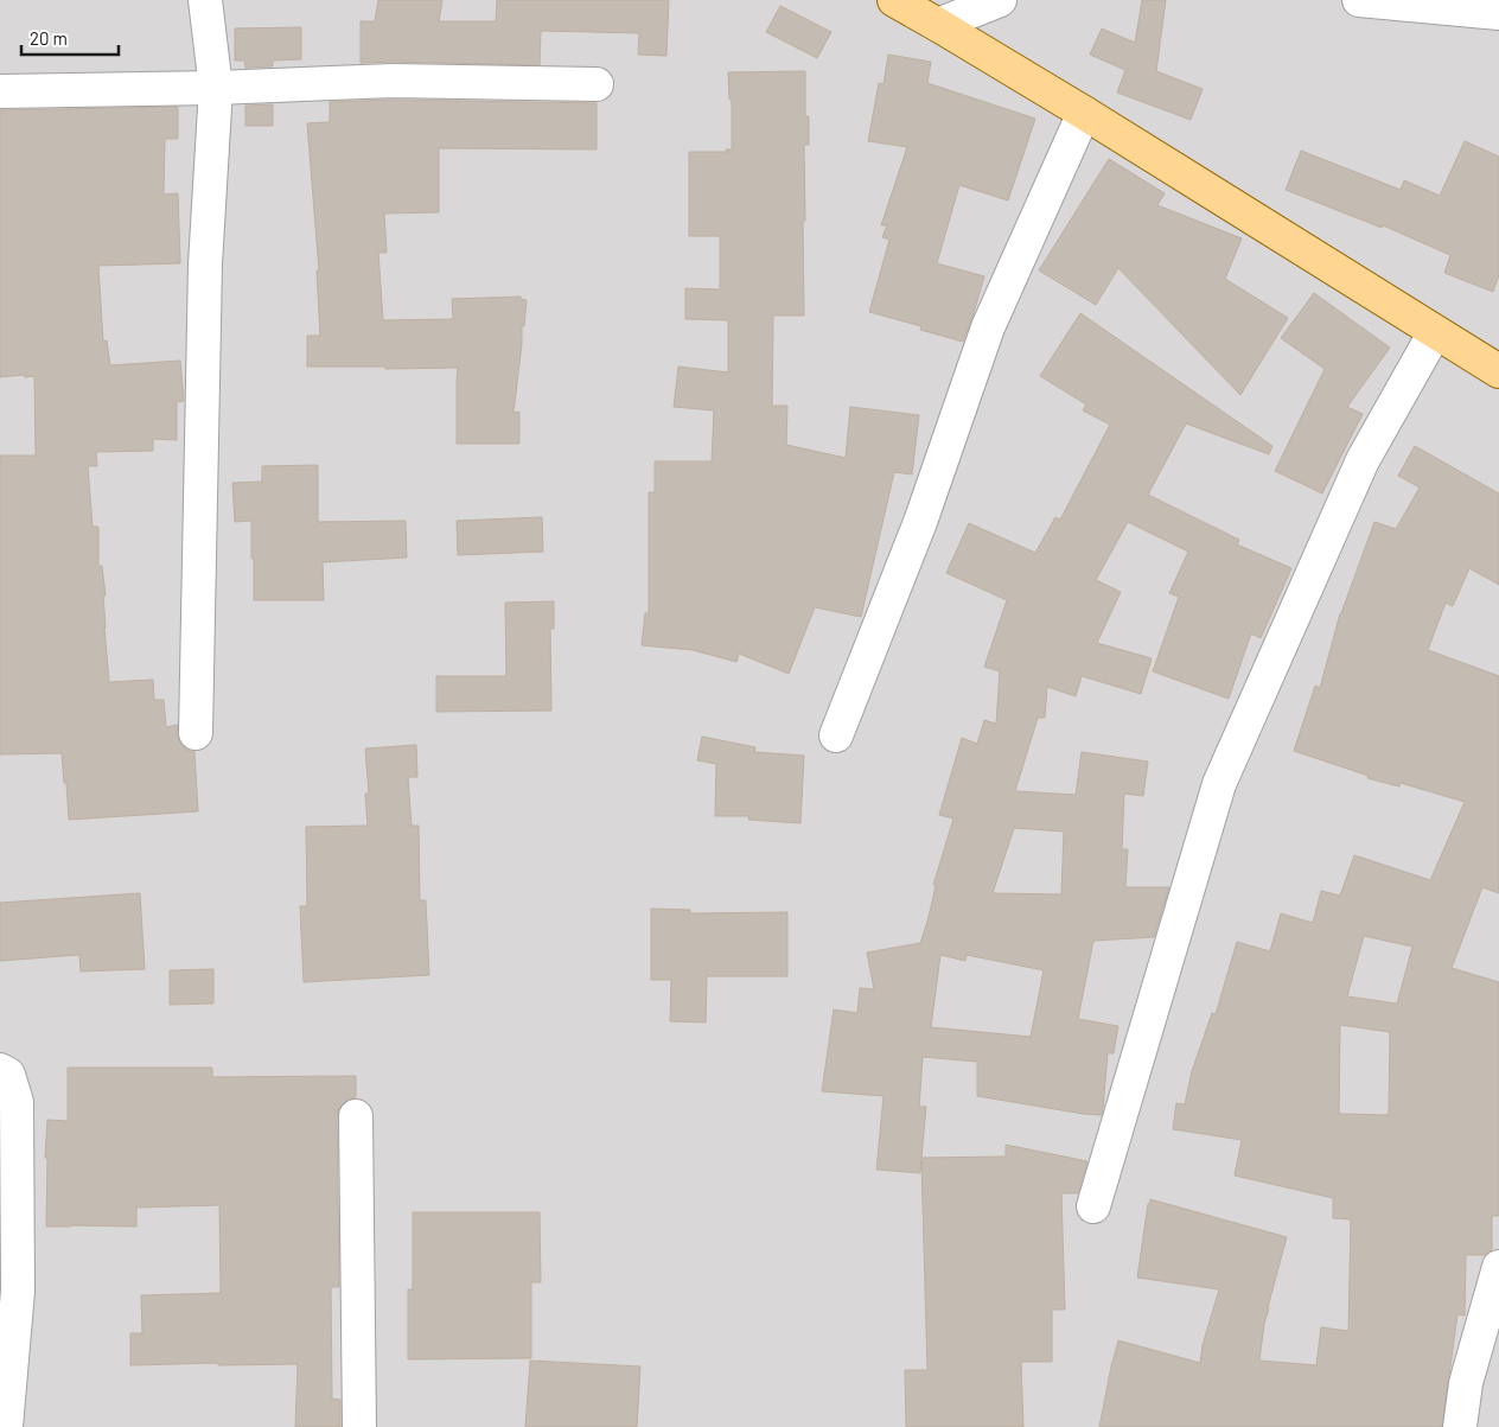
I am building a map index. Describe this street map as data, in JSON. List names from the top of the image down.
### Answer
{
  "scale_bar": "20 m"
}
